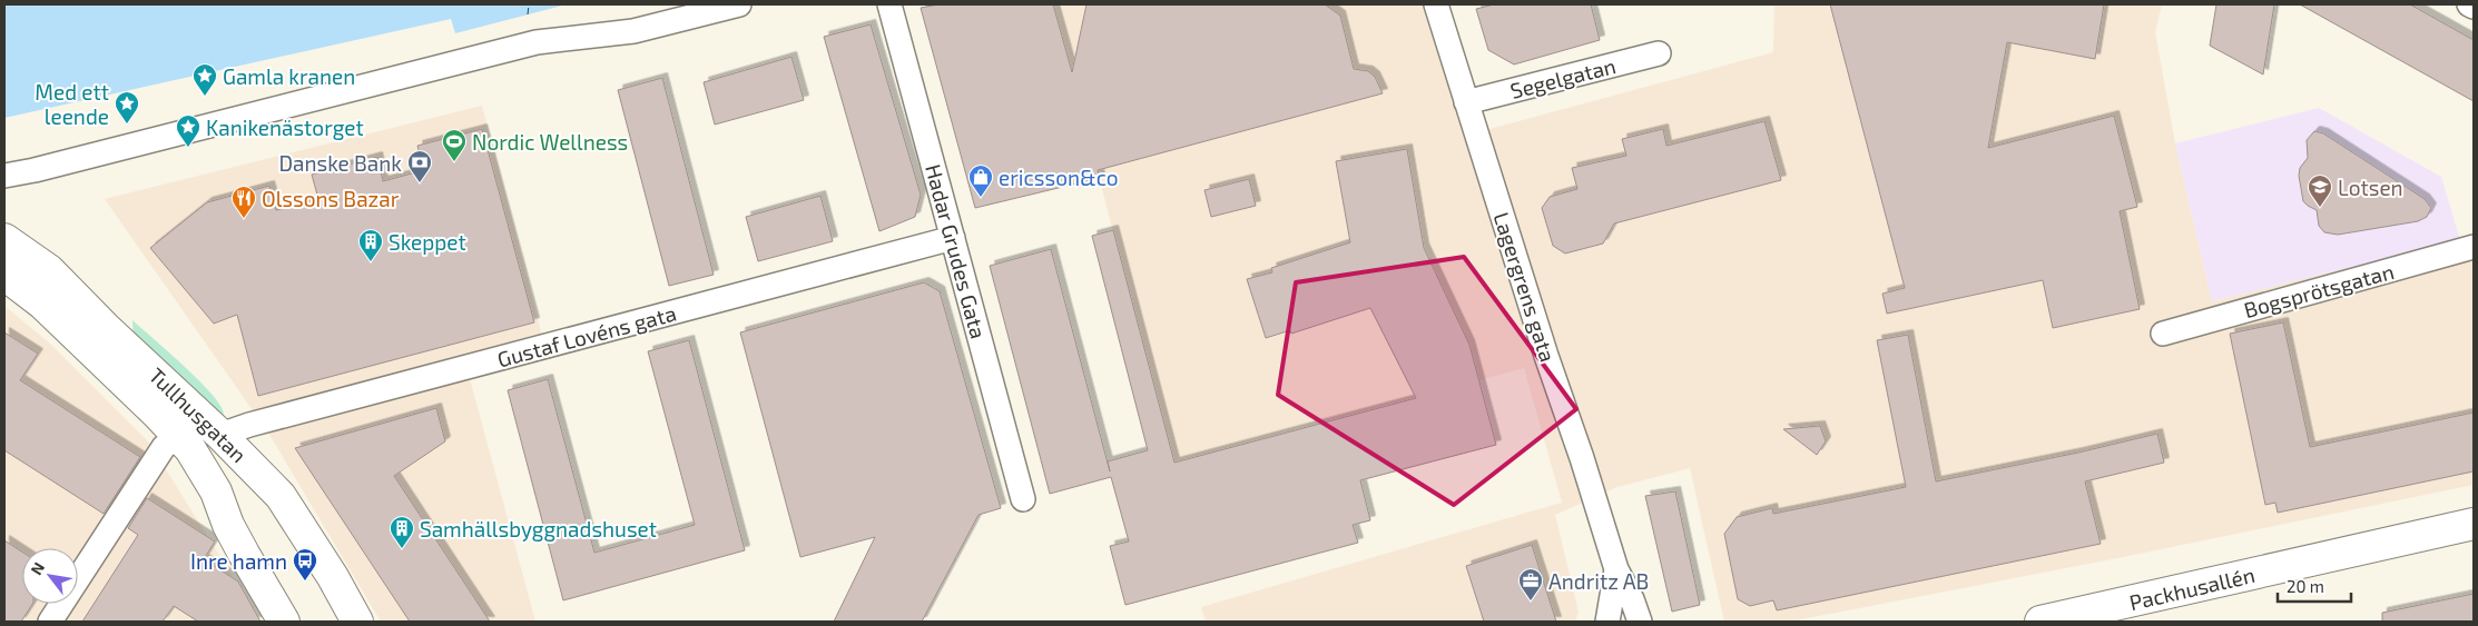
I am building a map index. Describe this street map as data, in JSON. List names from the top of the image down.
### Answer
{
  "streets": {
    "street": [
      "Segelgatan",
      "Hadar Grudes Gata",
      "Lagergrens gata",
      "Bogsprötsgatan",
      "Gustaf Lovéns gata",
      "Tullhusgatan",
      "Packhusallén"
    ]
  },
  "crossings": [
    ["Segelgatan", "Lagergrens gata"],
    ["Hadar Grudes Gata", "Gustaf Lovéns gata"],
    ["Gustaf Lovéns gata", "Tullhusgatan"]
  ],
  "places": {
    "place": ["Gamla kranen", "Med ett leende", "Kanikenästorget"],
    "sports": ["Nordic Wellness"],
    "bank": ["Danske Bank"],
    "shop": ["ericsson&co"],
    "school or university": ["Lotsen"],
    "restaurant": ["Olssons Bazar"],
    "building": ["Skeppet", "Samhällsbyggnadshuset"],
    "bus stop": ["Inre hamn"],
    "office": ["Andritz AB"]
  },
  "scale_bar": "20 m",
  "north": "top left"
}
